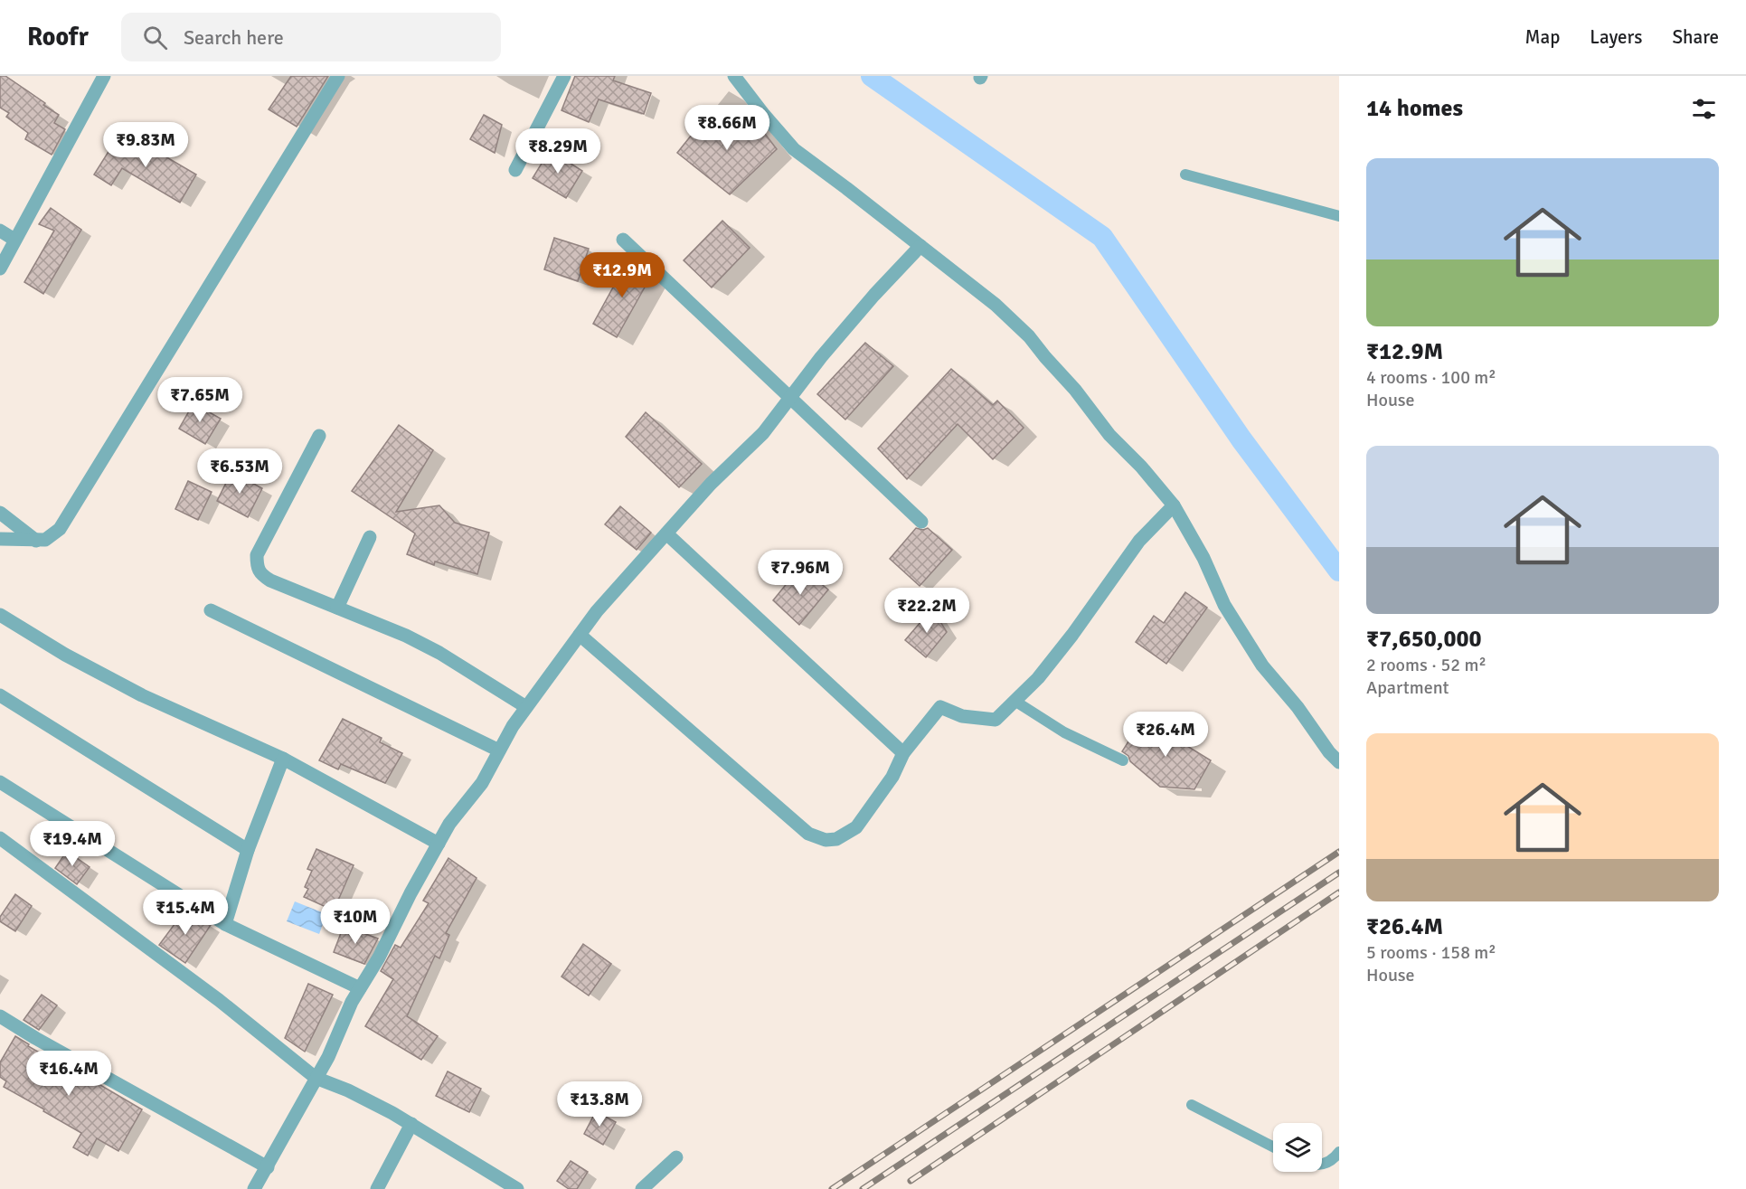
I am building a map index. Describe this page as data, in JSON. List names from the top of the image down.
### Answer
{
  "page": {
    "header": "Roofr",
    "search": "Search here",
    "nav": ["Map", "Layers", "Share"],
    "heading": "14 homes",
    "price": [
      "₹8.66M",
      "₹9.83M",
      "₹8.29M",
      "₹12.9M",
      "₹7.65M",
      "₹6.53M",
      "₹7.96M",
      "₹22.2M",
      "₹26.4M",
      "₹19.4M",
      "₹15.4M",
      "₹10M",
      "₹16.4M",
      "₹13.8M"
    ],
    "list": [
      {
        "name": "₹12.9M",
        "note": "4 rooms · 100 m² · House"
      },
      {
        "name": "₹7,650,000",
        "note": "2 rooms · 52 m² · Apartment"
      },
      {
        "name": "₹26.4M",
        "note": "5 rooms · 158 m² · House"
      }
    ]
  }
}
